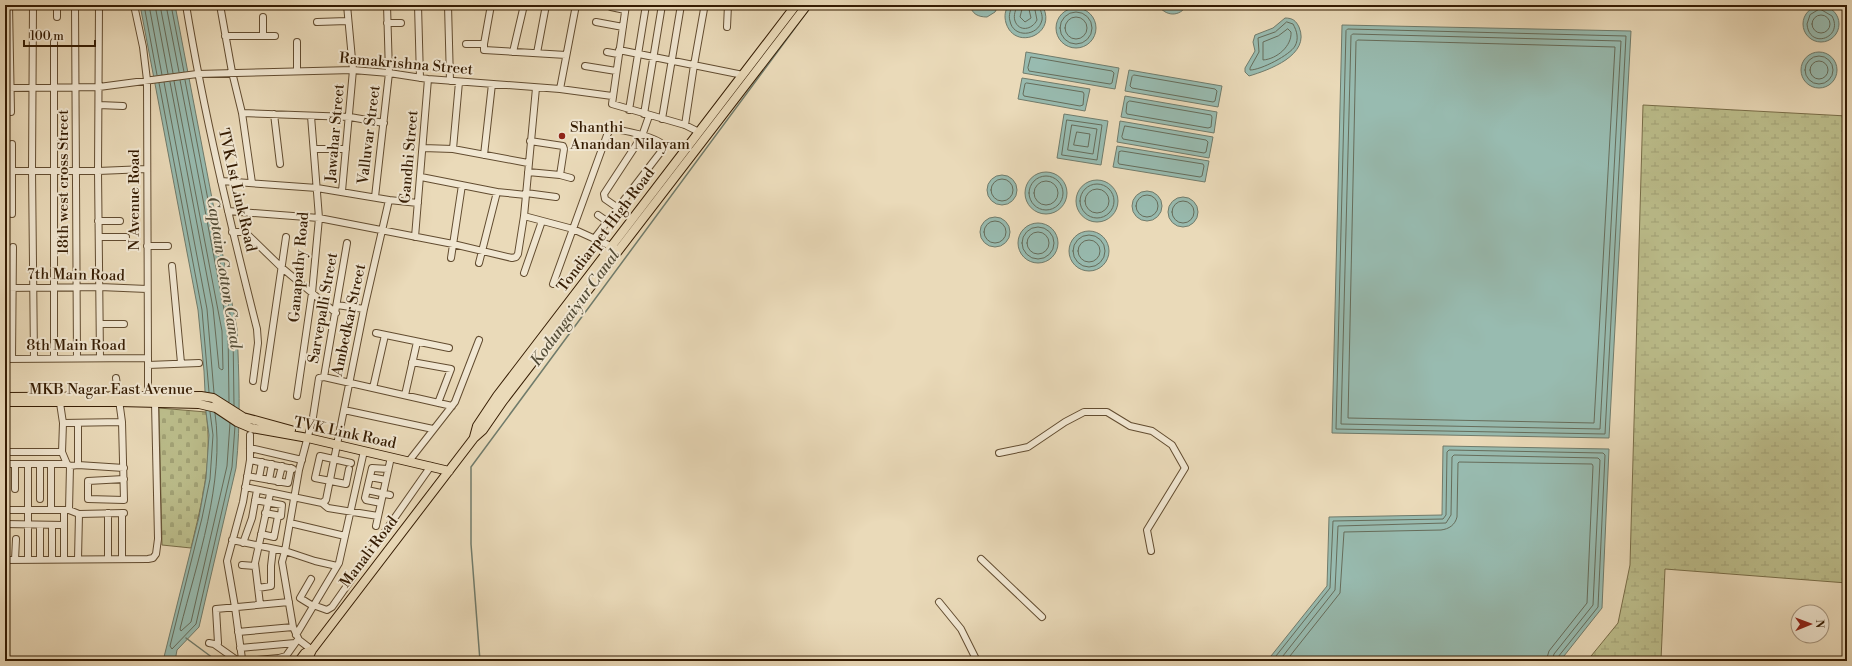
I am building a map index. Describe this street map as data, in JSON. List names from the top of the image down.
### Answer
{
  "streets": {
    "main road": [
      "Tondiarpet High Road",
      "MKB Nagar East Avenue",
      "TVK Link Road",
      "Manali Road"
    ],
    "street": [
      "Ramakrishna Street",
      "Jawahar Street",
      "Valluvar Street",
      "Gandhi Street",
      "18th west cross Street",
      "TVK 1st Link Road",
      "N Avenue Road",
      "Ganapathy Road",
      "7th Main Road",
      "Sarvepalli Street",
      "Ambedkar Street",
      "8th Main Road"
    ]
  },
  "crossings": [
    ["Ramakrishna Street", "Jawahar Street"],
    ["Ramakrishna Street", "Valluvar Street"],
    ["Ramakrishna Street", "Gandhi Street"],
    ["Ramakrishna Street", "18th west cross Street"],
    ["Ramakrishna Street", "TVK 1st Link Road"],
    ["Ramakrishna Street", "N Avenue Road"],
    ["18th west cross Street", "7th Main Road"],
    ["18th west cross Street", "8th Main Road"],
    ["N Avenue Road", "7th Main Road"],
    ["N Avenue Road", "8th Main Road"],
    ["Tondiarpet High Road", "TVK Link Road"],
    ["Tondiarpet High Road", "Manali Road"],
    ["Sarvepalli Street", "TVK Link Road"],
    ["Ambedkar Street", "TVK Link Road"],
    ["MKB Nagar East Avenue", "TVK Link Road"],
    ["TVK Link Road", "Manali Road"]
  ],
  "water": ["Captain Cotton Canal", "Kodungaiyur Canal"],
  "places": ["Shanthi Anandan Nilayam"],
  "scale_bar": "100 m",
  "north": "right"
}
